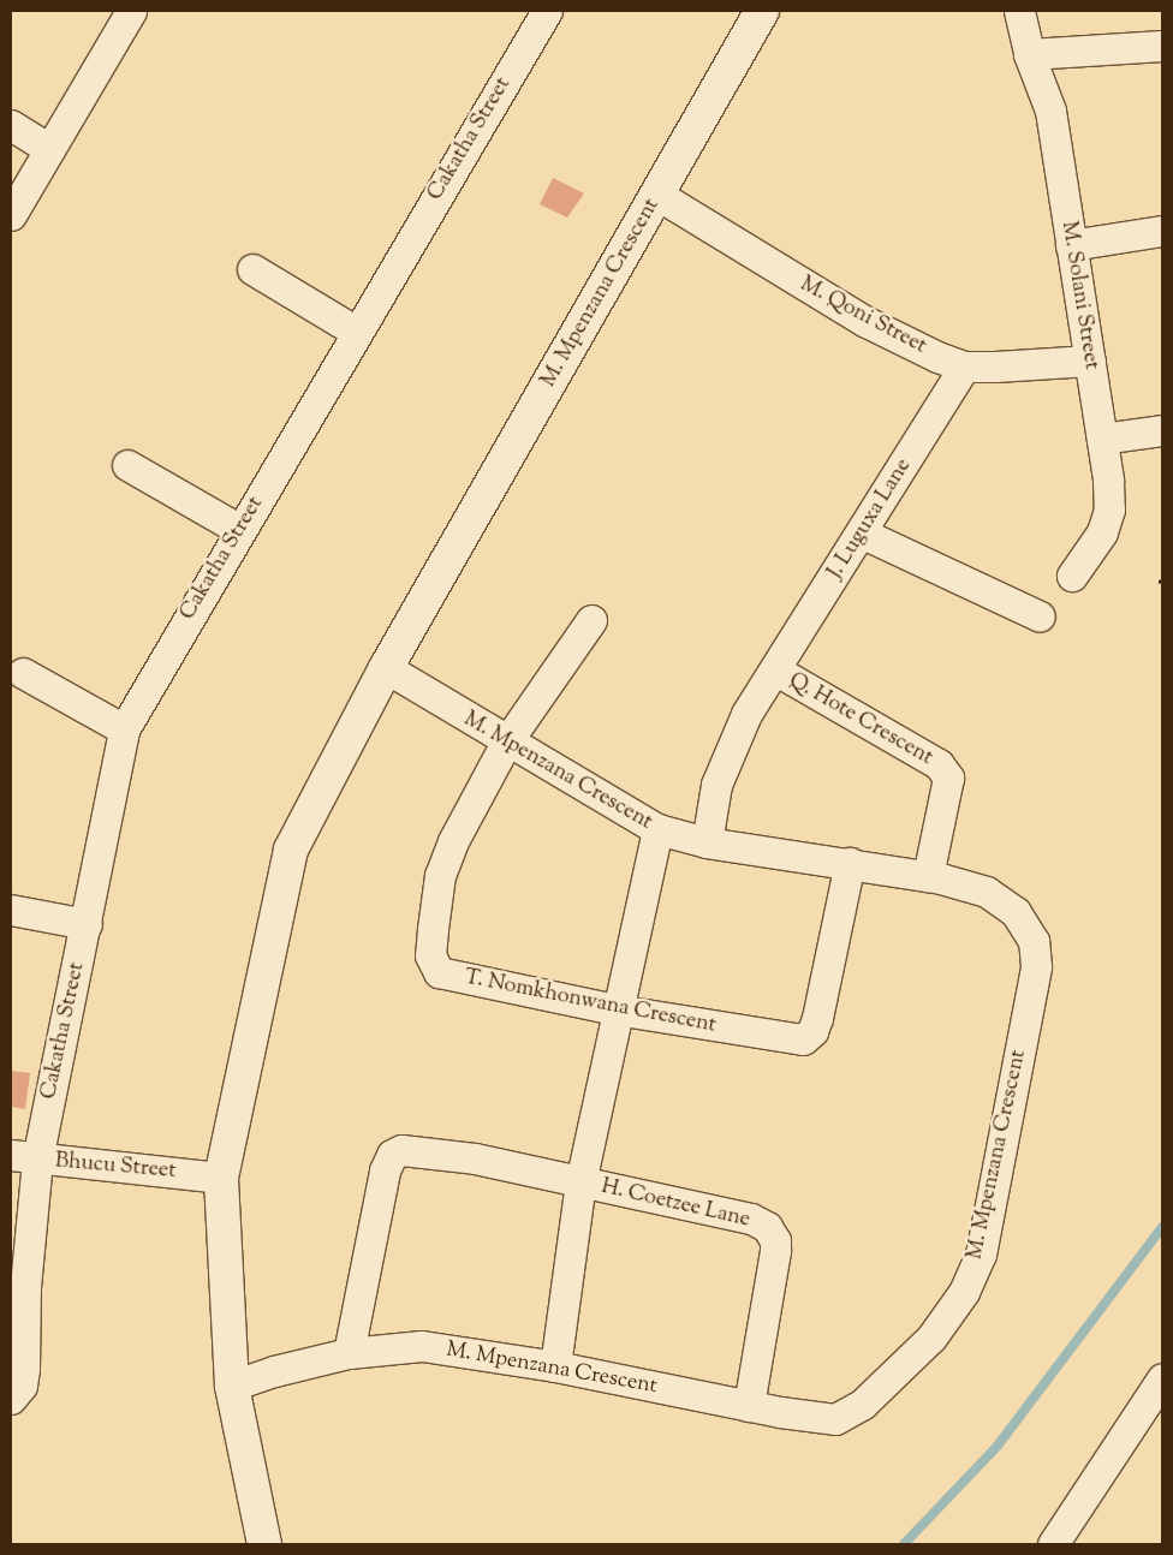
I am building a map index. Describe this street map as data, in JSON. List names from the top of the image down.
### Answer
{
  "streets": {
    "main road": ["M. Mpenzana Crescent"],
    "street": [
      "Cakatha Street",
      "M. Solani Street",
      "M. Qoni Street",
      "J. Luguxa Lane",
      "Q. Hote Crescent",
      "T. Nomkhonwana Crescent",
      "Bhucu Street",
      "H. Coetzee Lane"
    ]
  },
  "crossings": [
    ["Cakatha Street", "Bhucu Street"],
    ["M. Mpenzana Crescent", "M. Qoni Street"],
    ["M. Mpenzana Crescent", "J. Luguxa Lane"],
    ["M. Mpenzana Crescent", "Q. Hote Crescent"],
    ["M. Mpenzana Crescent", "T. Nomkhonwana Crescent"],
    ["M. Mpenzana Crescent", "Bhucu Street"],
    ["M. Mpenzana Crescent", "H. Coetzee Lane"],
    ["M. Solani Street", "M. Qoni Street"],
    ["M. Qoni Street", "J. Luguxa Lane"],
    ["J. Luguxa Lane", "Q. Hote Crescent"],
    ["T. Nomkhonwana Crescent", "H. Coetzee Lane"]
  ]
}
